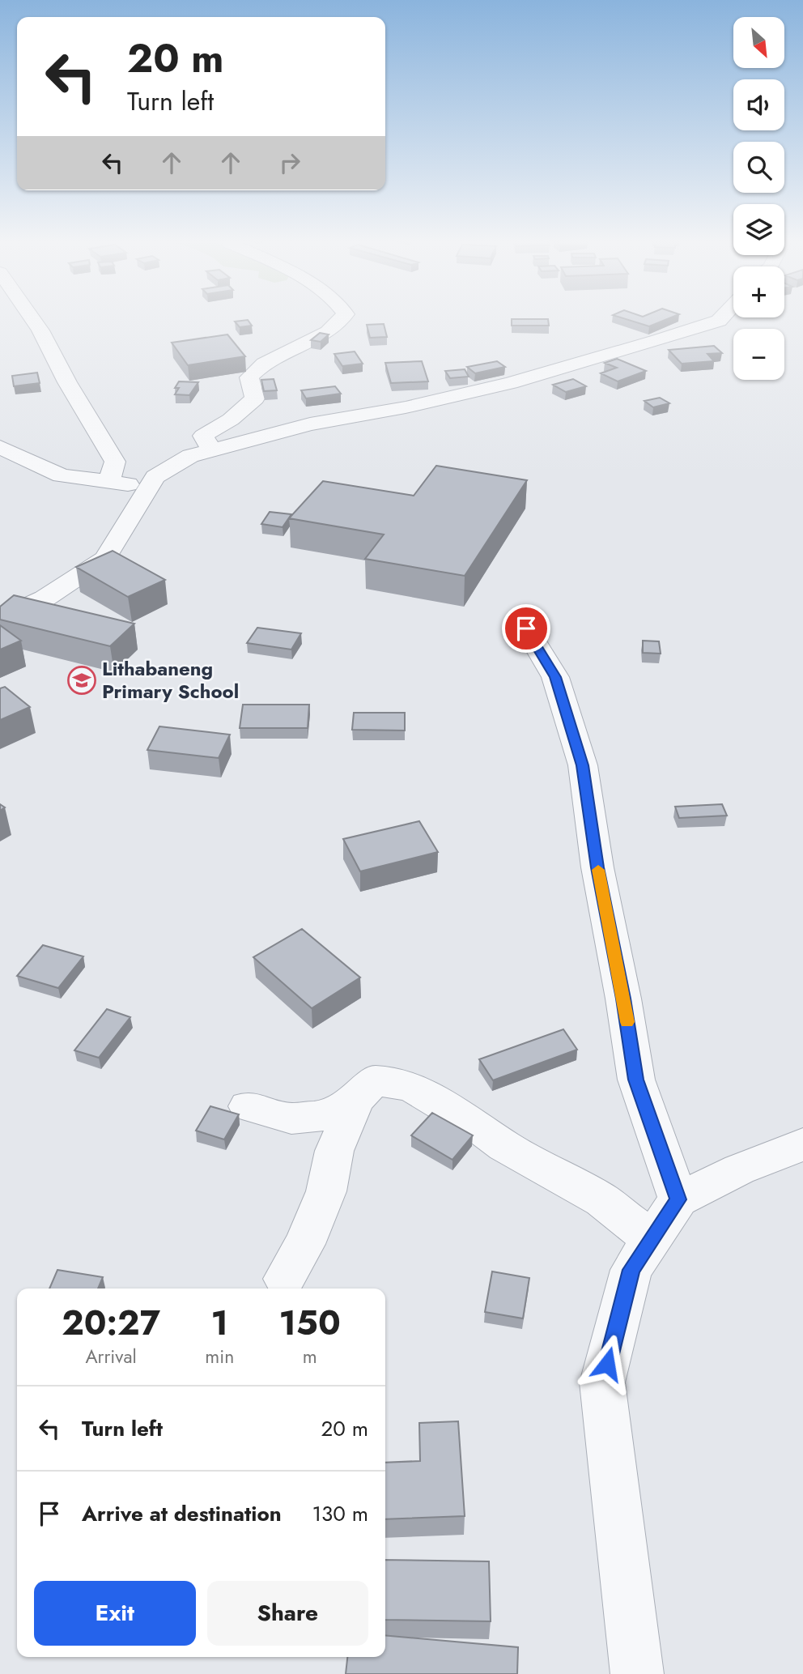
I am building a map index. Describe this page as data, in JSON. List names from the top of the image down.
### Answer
{
  "places": {
    "school or university": ["Lithabaneng Primary School"]
  },
  "north": "bottom right",
  "page": {
    "map_buttons": ["+", "−"],
    "turn": ["20 m", "Turn left"],
    "eta": [
      "20:27",
      "Arrival",
      "1",
      "min",
      "150",
      "m"
    ],
    "list": [
      {
        "name": "Turn left",
        "value": "20 m"
      },
      {
        "name": "Arrive at destination",
        "value": "130 m"
      }
    ],
    "buttons": ["Exit", "Share"]
  }
}
